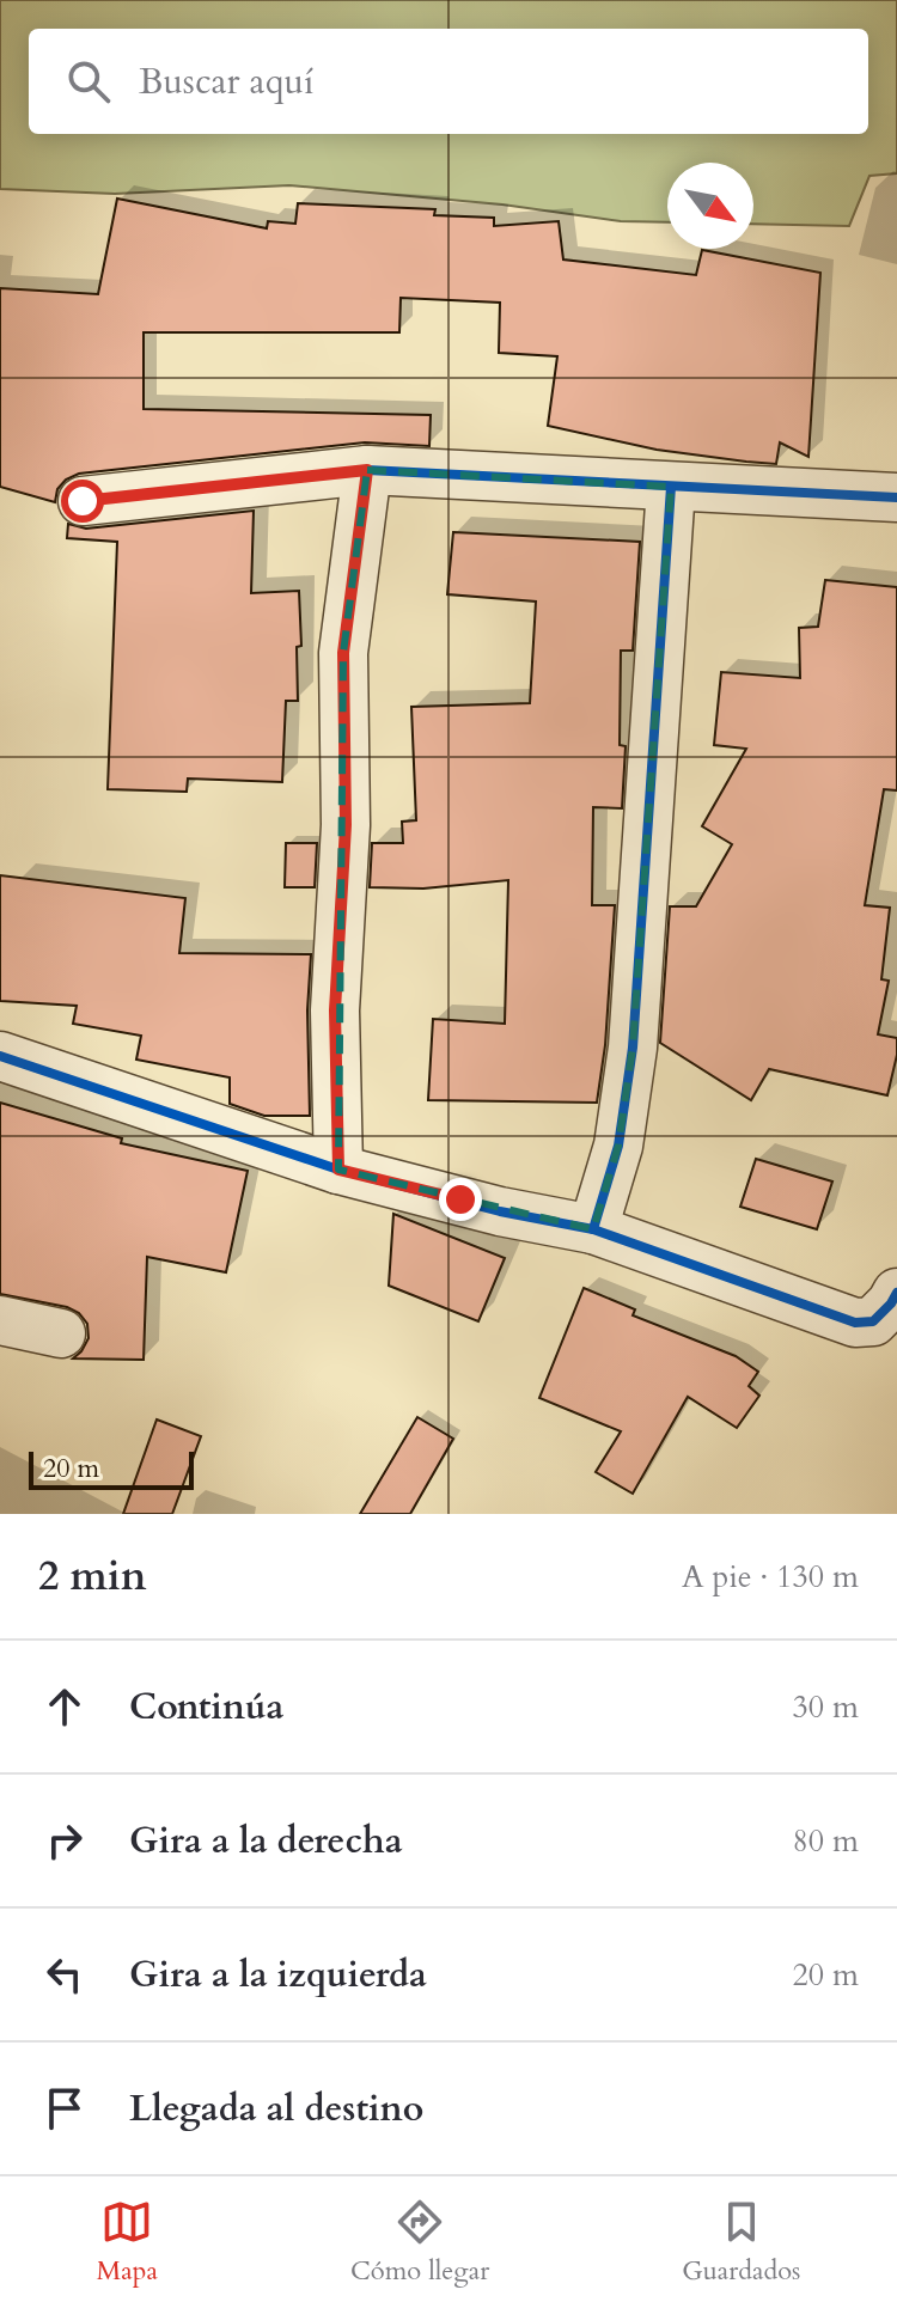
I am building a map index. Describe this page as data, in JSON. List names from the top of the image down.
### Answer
{
  "scale_bar": "20 m",
  "north": "bottom right",
  "page": {
    "search": "Buscar aquí",
    "scale": "20 m",
    "heading": ["2 min", "A pie · 130 m"],
    "list": [
      ["Continúa", "30 m"],
      ["Gira a la derecha", "80 m"],
      ["Gira a la izquierda", "20 m"],
      "Llegada al destino"
    ],
    "nav": ["Mapa", "Cómo llegar", "Guardados"]
  }
}
